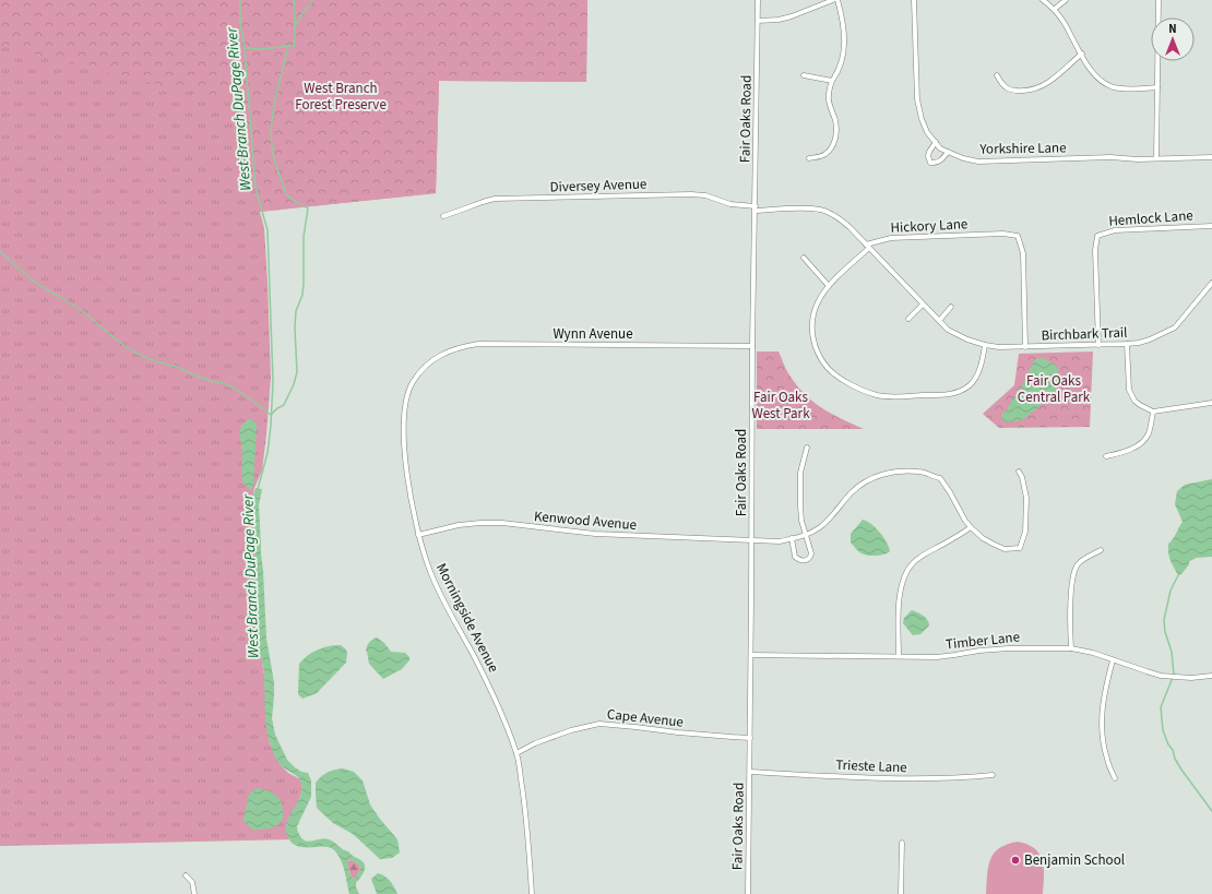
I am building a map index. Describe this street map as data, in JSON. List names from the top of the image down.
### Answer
{
  "streets": {
    "street": [
      "Fair Oaks Road",
      "Yorkshire Lane",
      "Diversey Avenue",
      "Hemlock Lane",
      "Hickory Lane",
      "Wynn Avenue",
      "Birchbark Trail",
      "Kenwood Avenue",
      "Morningside Avenue",
      "Timber Lane",
      "Cape Avenue",
      "Trieste Lane"
    ]
  },
  "crossings": [
    ["Fair Oaks Road", "Diversey Avenue"],
    ["Fair Oaks Road", "Wynn Avenue"],
    ["Fair Oaks Road", "Birchbark Trail"],
    ["Fair Oaks Road", "Kenwood Avenue"],
    ["Fair Oaks Road", "Timber Lane"],
    ["Fair Oaks Road", "Cape Avenue"],
    ["Fair Oaks Road", "Trieste Lane"],
    ["Diversey Avenue", "Birchbark Trail"],
    ["Hemlock Lane", "Birchbark Trail"],
    ["Hickory Lane", "Birchbark Trail"],
    ["Wynn Avenue", "Morningside Avenue"],
    ["Kenwood Avenue", "Morningside Avenue"],
    ["Morningside Avenue", "Cape Avenue"]
  ],
  "water": ["West Branch DuPage River"],
  "parks": ["West Branch Forest Preserve", "Fair Oaks Central Park", "Fair Oaks West Park"],
  "places": ["Benjamin School"],
  "north": "top"
}
